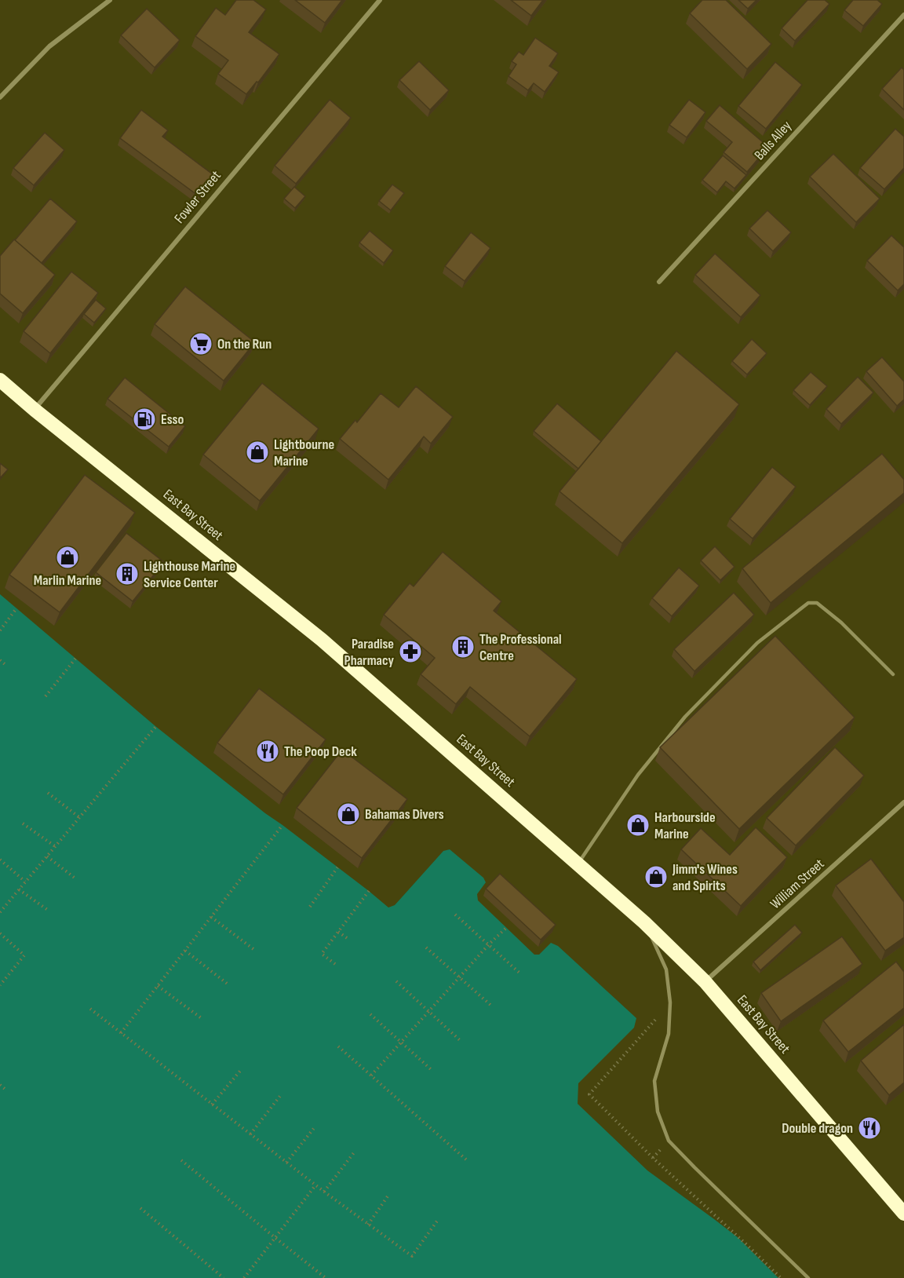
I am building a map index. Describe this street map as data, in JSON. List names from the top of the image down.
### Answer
{
  "streets": {
    "highway": ["East Bay Street"],
    "street": ["Balls Alley", "Fowler Street", "William Street"]
  },
  "crossings": [
    ["Fowler Street", "East Bay Street"],
    ["East Bay Street", "William Street"]
  ],
  "places": {
    "supermarket": ["On the Run"],
    "fuel station": ["Esso"],
    "shop": [
      "Lightbourne Marine",
      "Marlin Marine",
      "Bahamas Divers",
      "Harbourside Marine",
      "Jimm's Wines and Spirits"
    ],
    "building": ["Lighthouse Marine Service Center", "The Professional Centre"],
    "pharmacy": ["Paradise Pharmacy"],
    "restaurant": ["The Poop Deck", "Double dragon"]
  }
}
